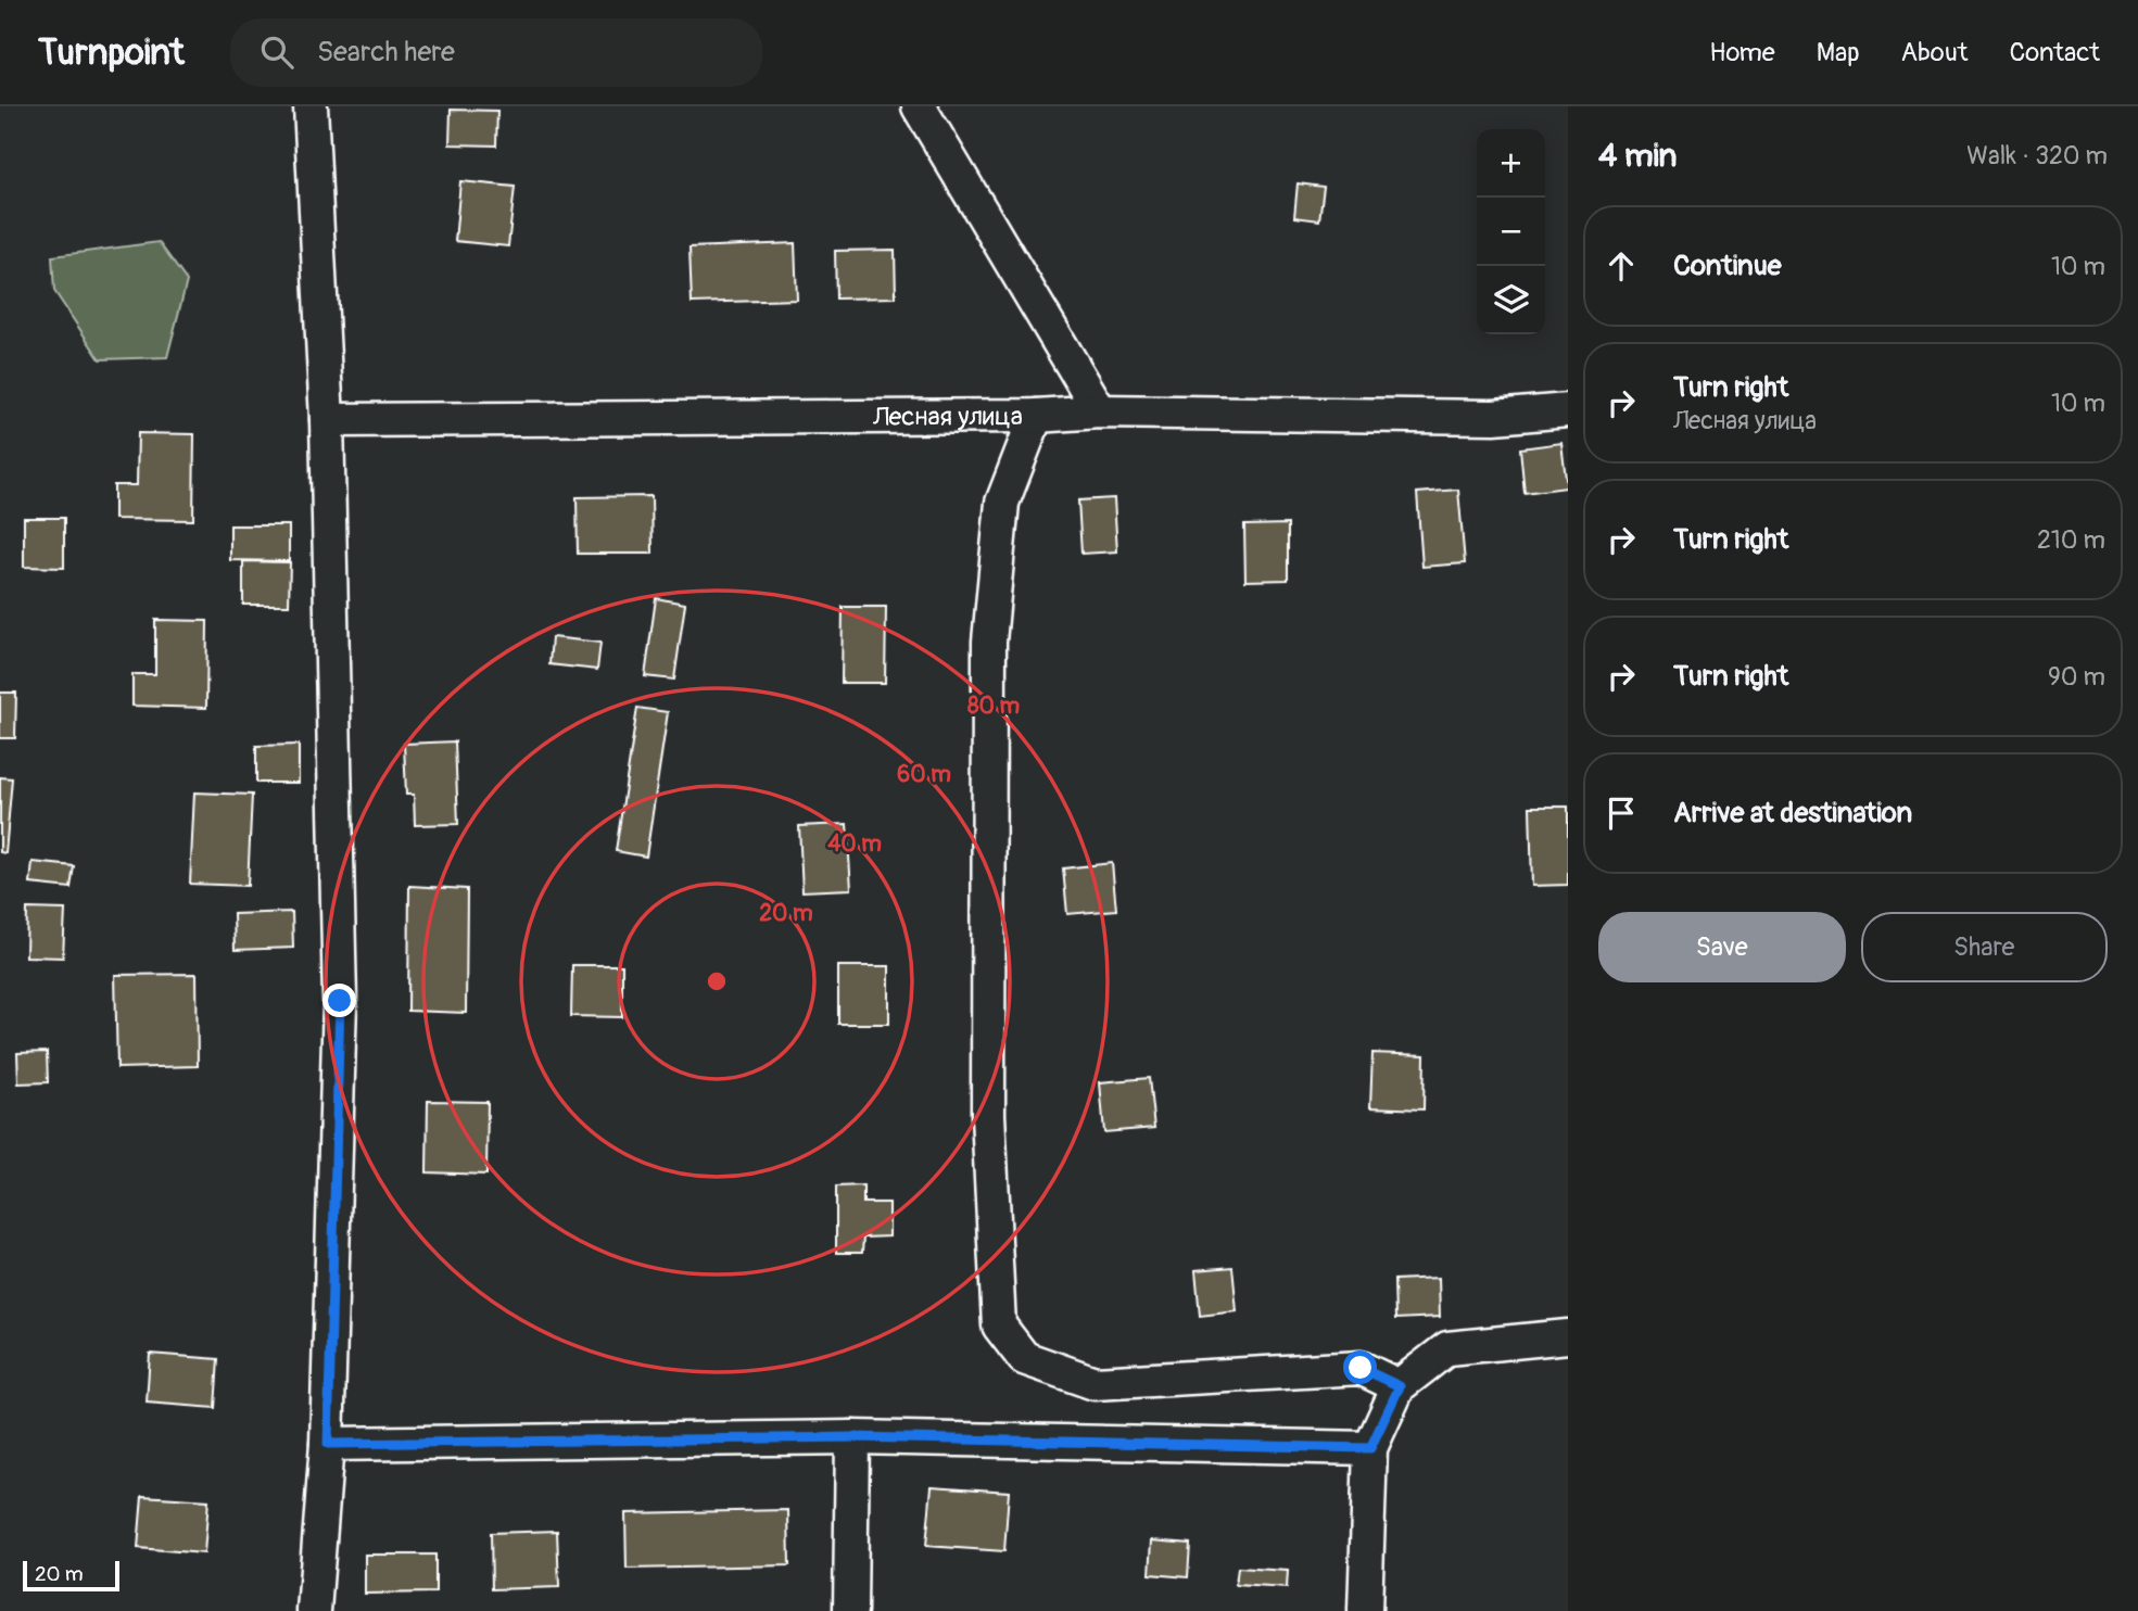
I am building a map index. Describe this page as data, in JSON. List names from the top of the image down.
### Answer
{
  "streets": {
    "street": ["Лесная улица"]
  },
  "scale_bar": "20 m",
  "page": {
    "header": "Turnpoint",
    "search": "Search here",
    "nav": [
      "Home",
      "Map",
      "About",
      "Contact"
    ],
    "heading": ["4 min", "Walk · 320 m"],
    "map_buttons": ["+", "−"],
    "list": [
      ["Continue", "10 m"],
      ["Turn right", "Лесная улица", "10 m"],
      ["Turn right", "210 m"],
      ["Turn right", "90 m"],
      "Arrive at destination"
    ],
    "buttons": ["Save", "Share"],
    "scale": "20 m"
  },
  "rings": [
    "80 m",
    "60 m",
    "40 m",
    "20 m"
  ]
}
